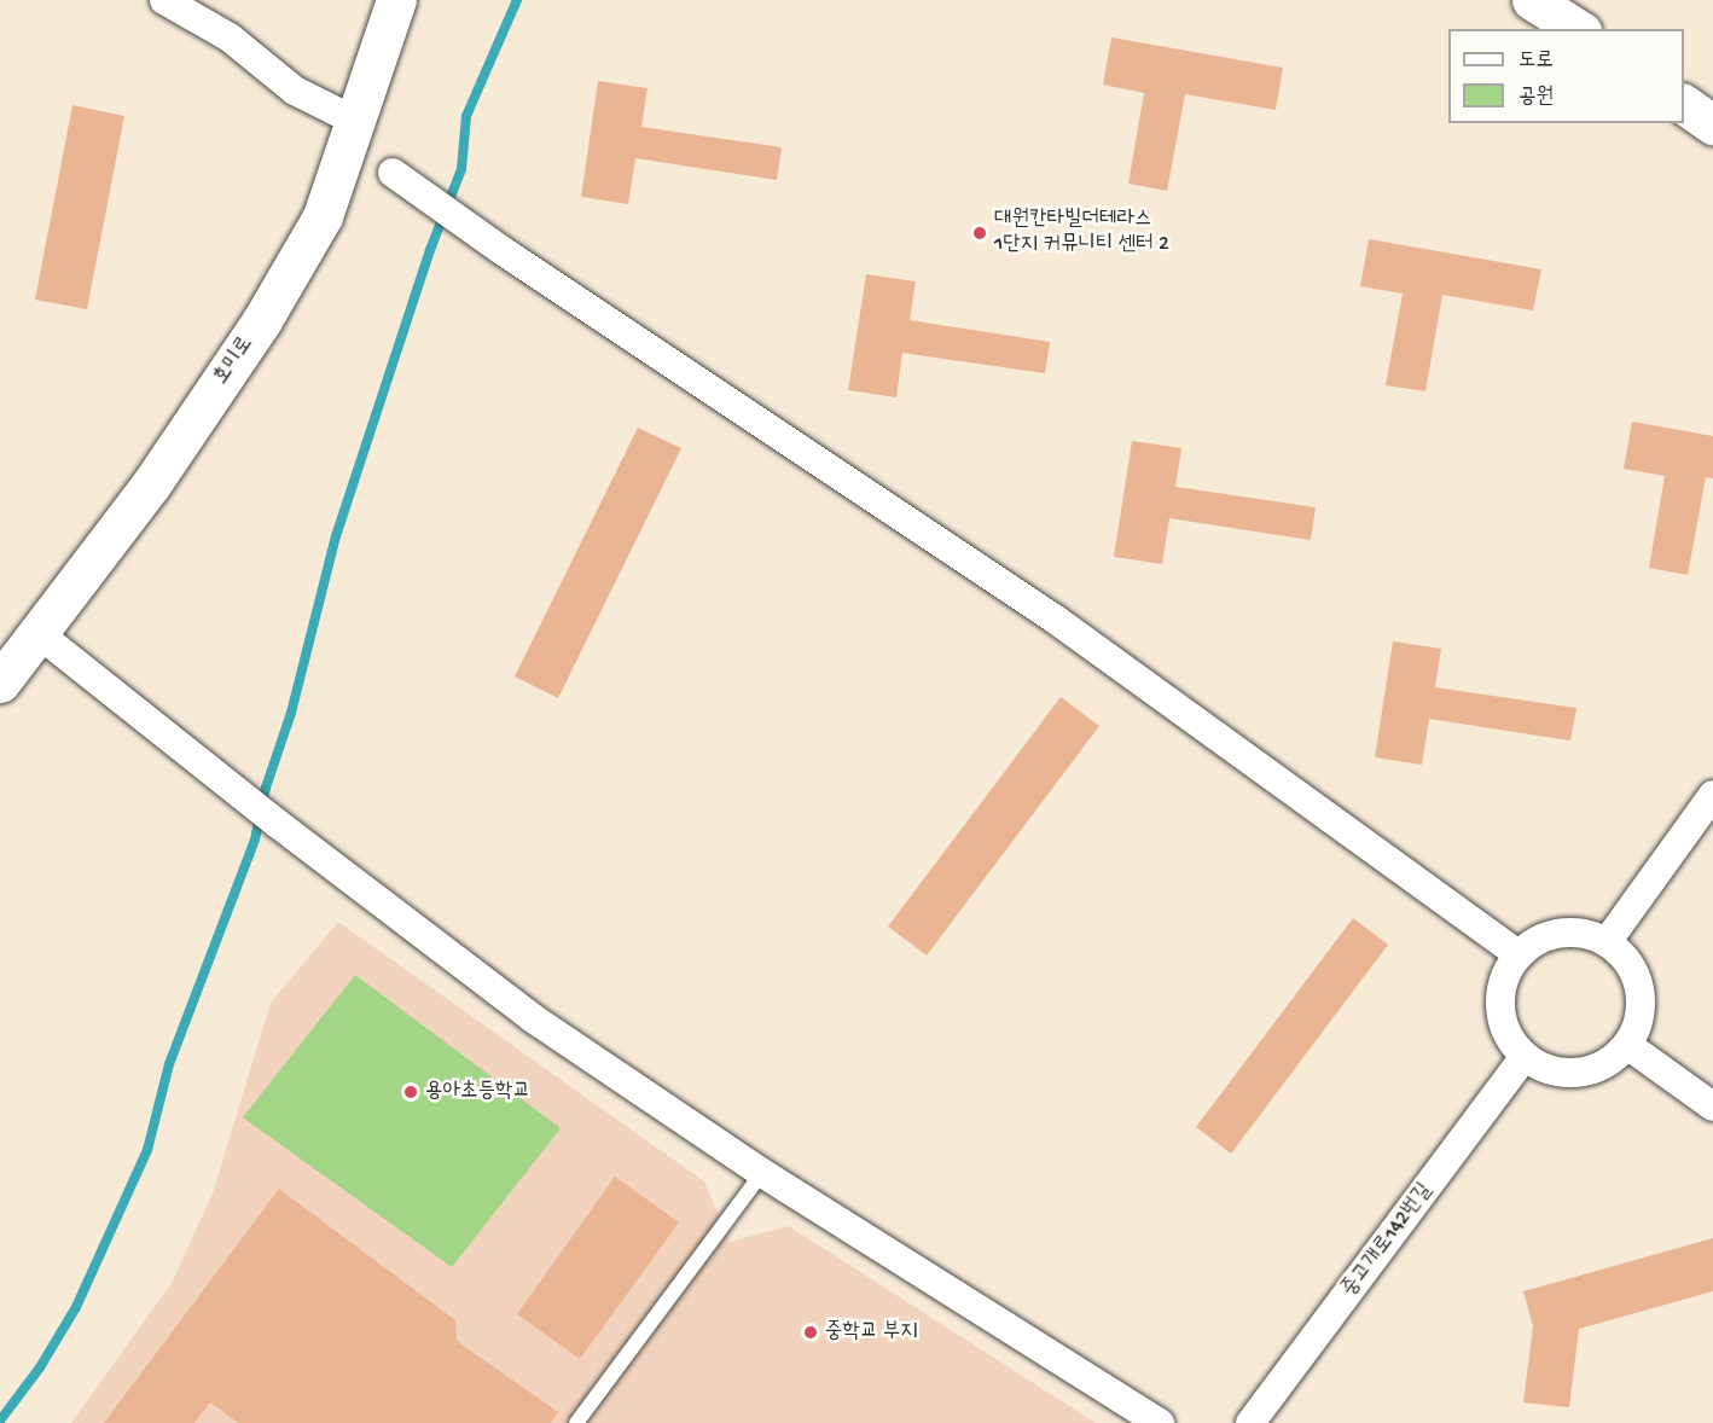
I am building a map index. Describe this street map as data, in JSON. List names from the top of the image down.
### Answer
{
  "streets": {
    "street": ["호미로", "중고개로142번길"]
  },
  "places": ["대원칸타빌더테라스 1단지 커뮤니티 센터 2", "용아초등학교", "중학교 부지"],
  "legend": ["도로", "공원"]
}
